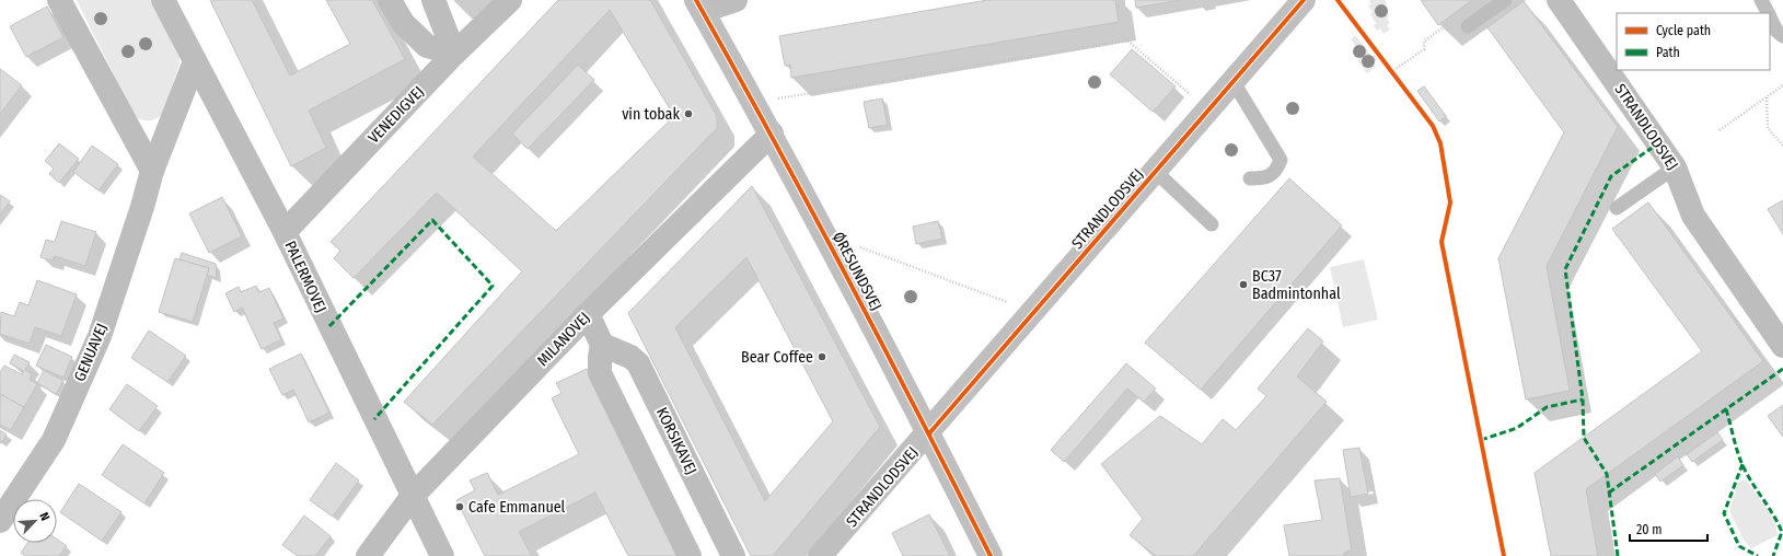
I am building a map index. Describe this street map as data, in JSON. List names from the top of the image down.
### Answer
{
  "streets": {
    "street": [
      "VENEDIGVEJ",
      "STRANDLODSVEJ",
      "ØRESUNDSVEJ",
      "PALERMOVEJ",
      "MILANOVEJ",
      "GENUAVEJ",
      "KORSIKAVEJ"
    ]
  },
  "crossings": [
    ["VENEDIGVEJ", "PALERMOVEJ"],
    ["STRANDLODSVEJ", "ØRESUNDSVEJ"],
    ["ØRESUNDSVEJ", "MILANOVEJ"],
    ["PALERMOVEJ", "MILANOVEJ"],
    ["PALERMOVEJ", "GENUAVEJ"]
  ],
  "places": [
    "vin tobak",
    "BC37 Badmintonhal",
    "Bear Coffee",
    "Cafe Emmanuel"
  ],
  "legend": ["Cycle path", "Path"],
  "scale_bar": "20 m",
  "north": "top right"
}
